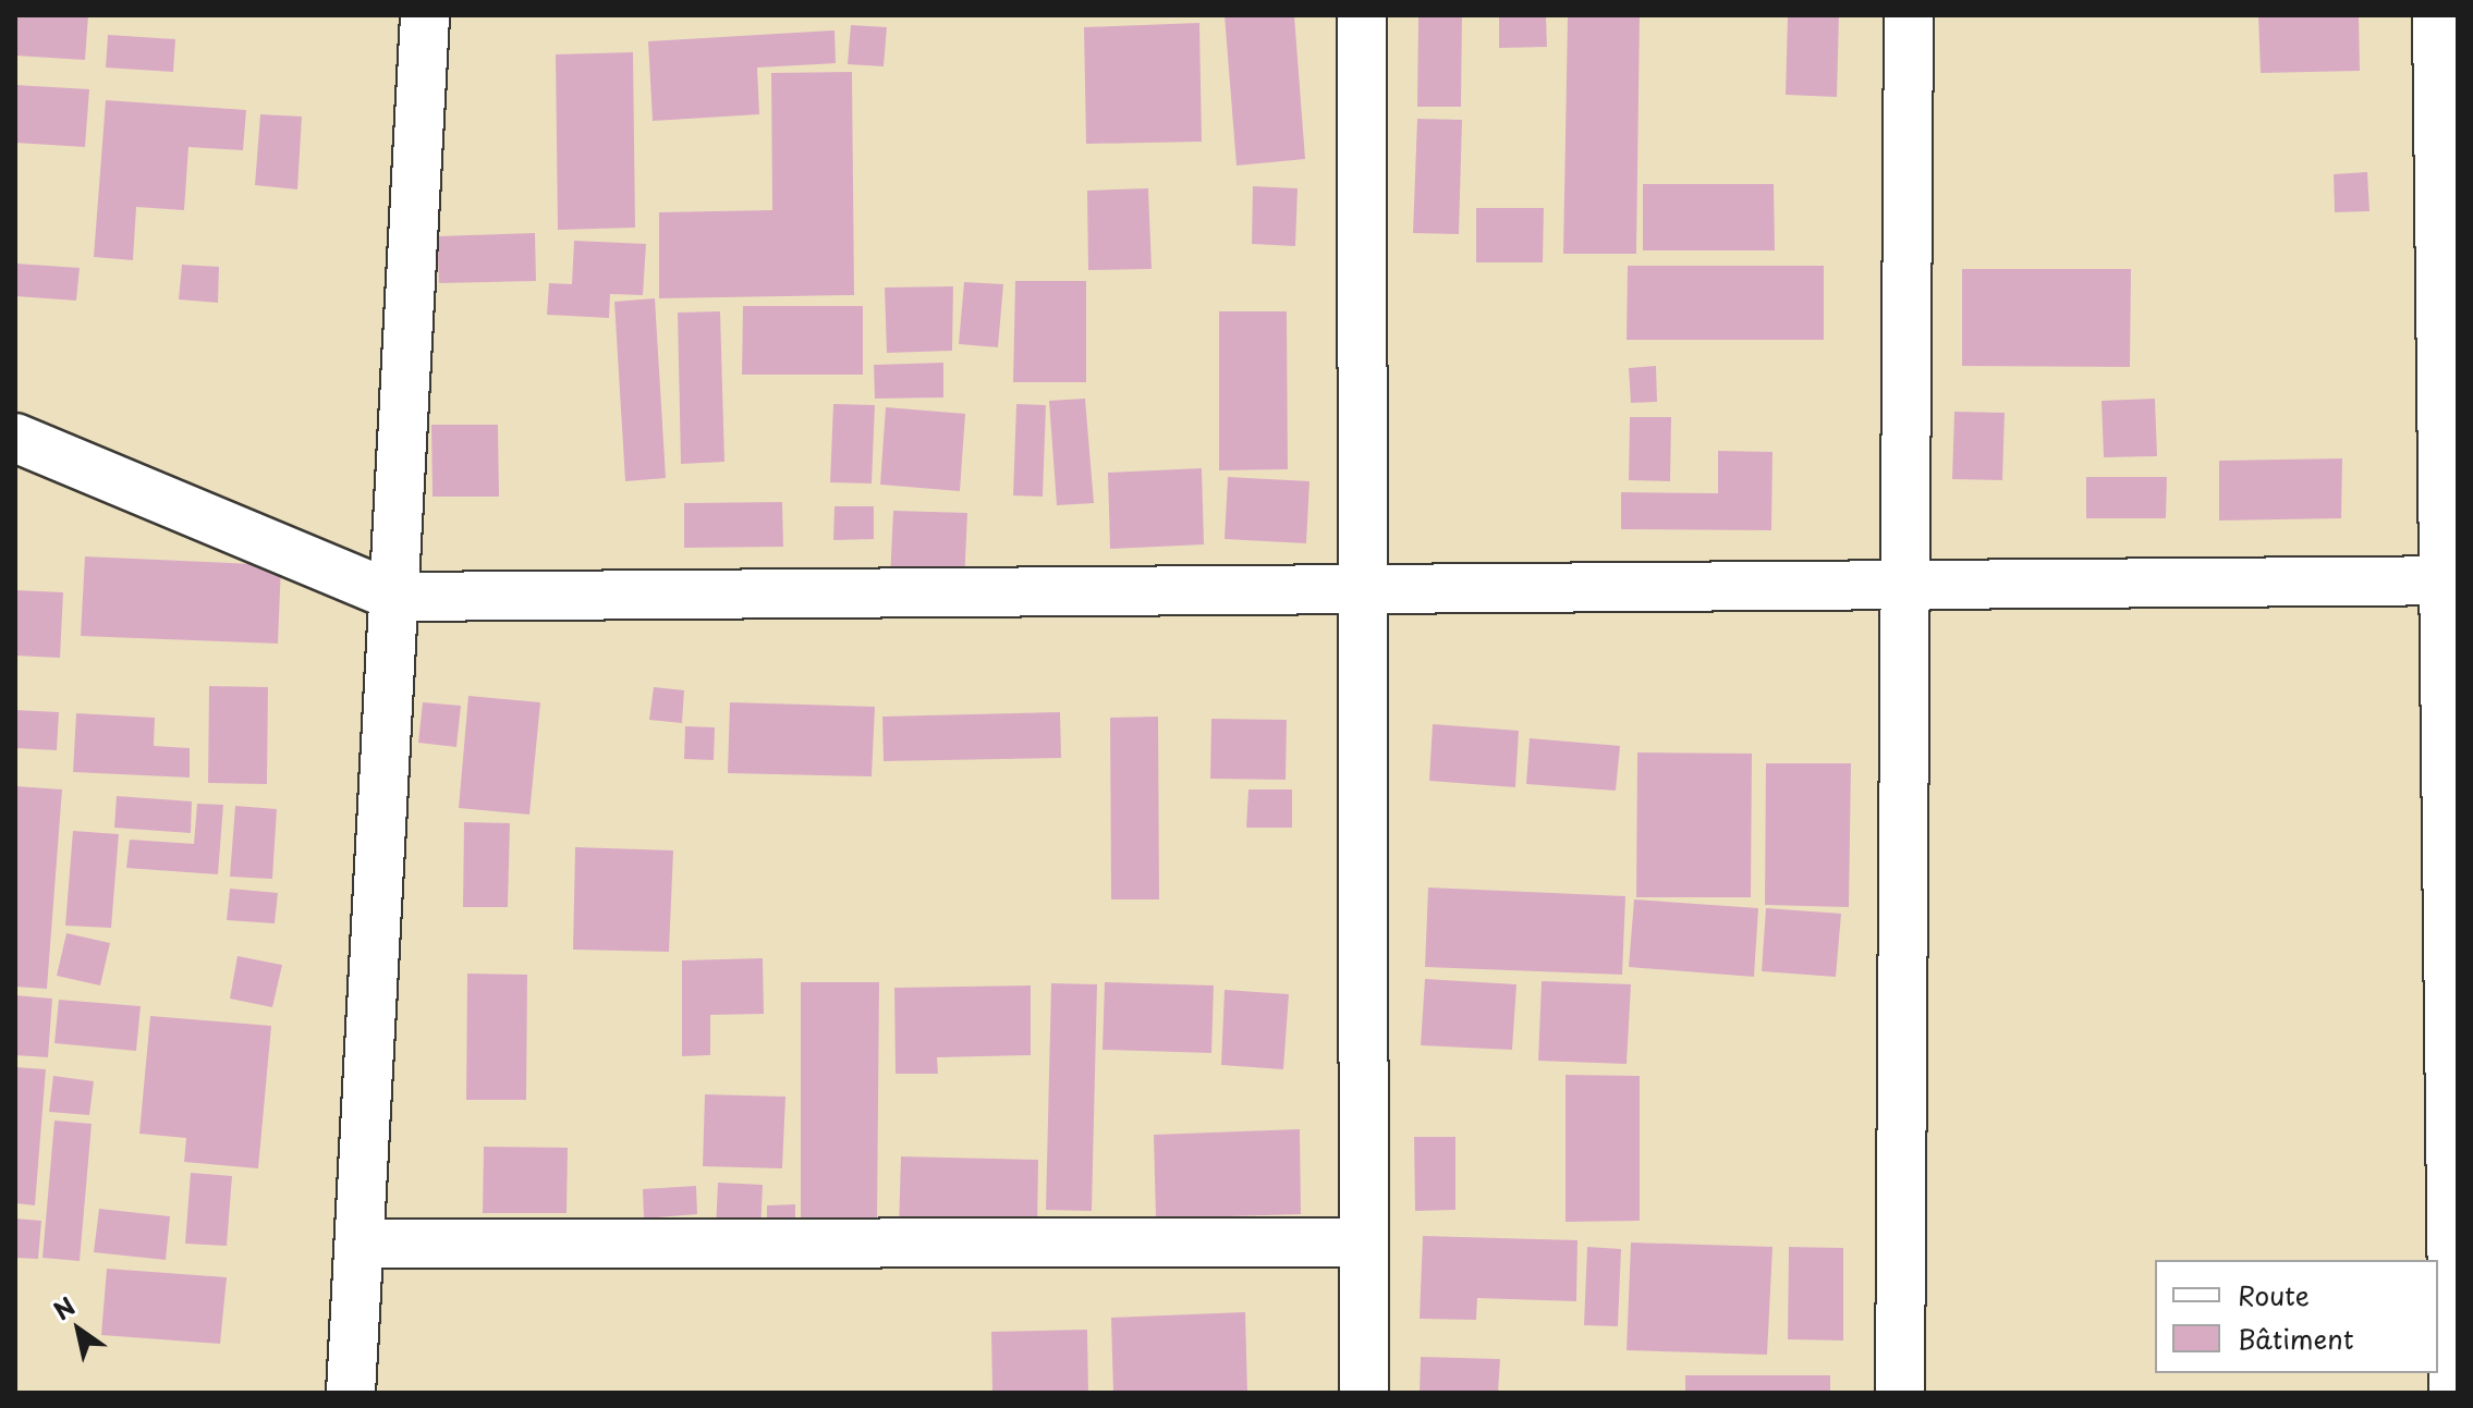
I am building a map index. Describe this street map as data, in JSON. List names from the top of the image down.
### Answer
{
  "legend": ["Route", "Bâtiment"],
  "north": "top left"
}
